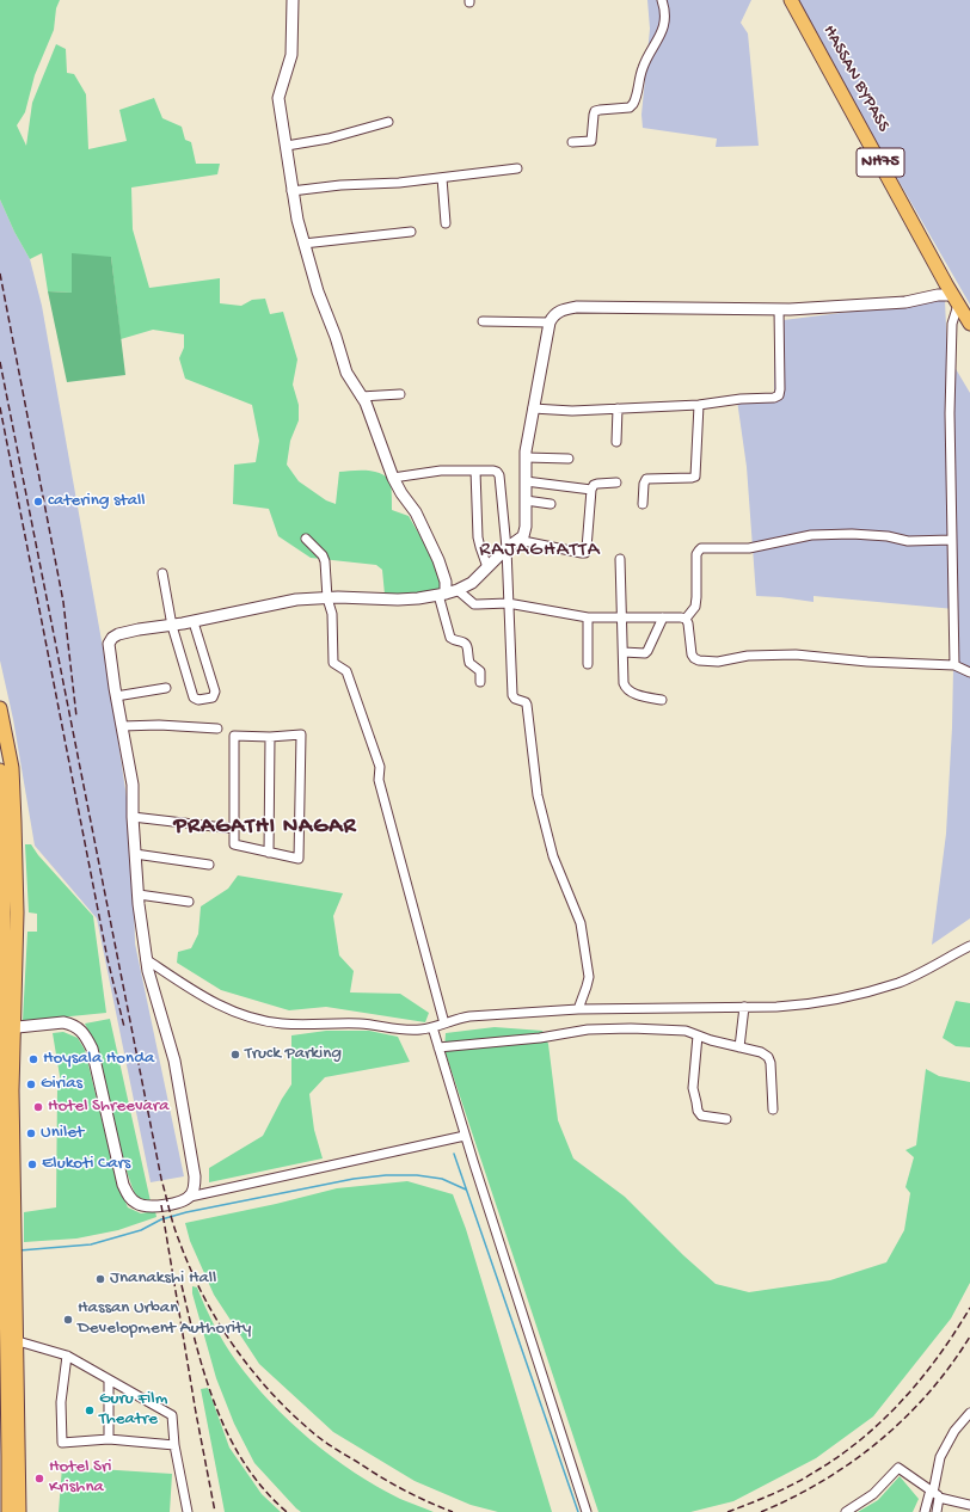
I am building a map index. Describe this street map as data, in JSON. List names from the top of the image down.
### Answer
{
  "streets": {
    "main road": ["HASSAN BYPASS", "NH75"]
  },
  "districts": ["RAJAGHATTA", "PRAGATHI NAGAR"],
  "places": [
    "catering stall",
    "Truck Parking",
    "Hoysala Honda",
    "Girias",
    "Hotel Shreevara",
    "Unilet",
    "Elukoti Cars",
    "Jnanakshi Hall",
    "Hassan Urban Development Authority",
    "Guru Film Theatre",
    "Hotel Sri Krishna"
  ]
}
